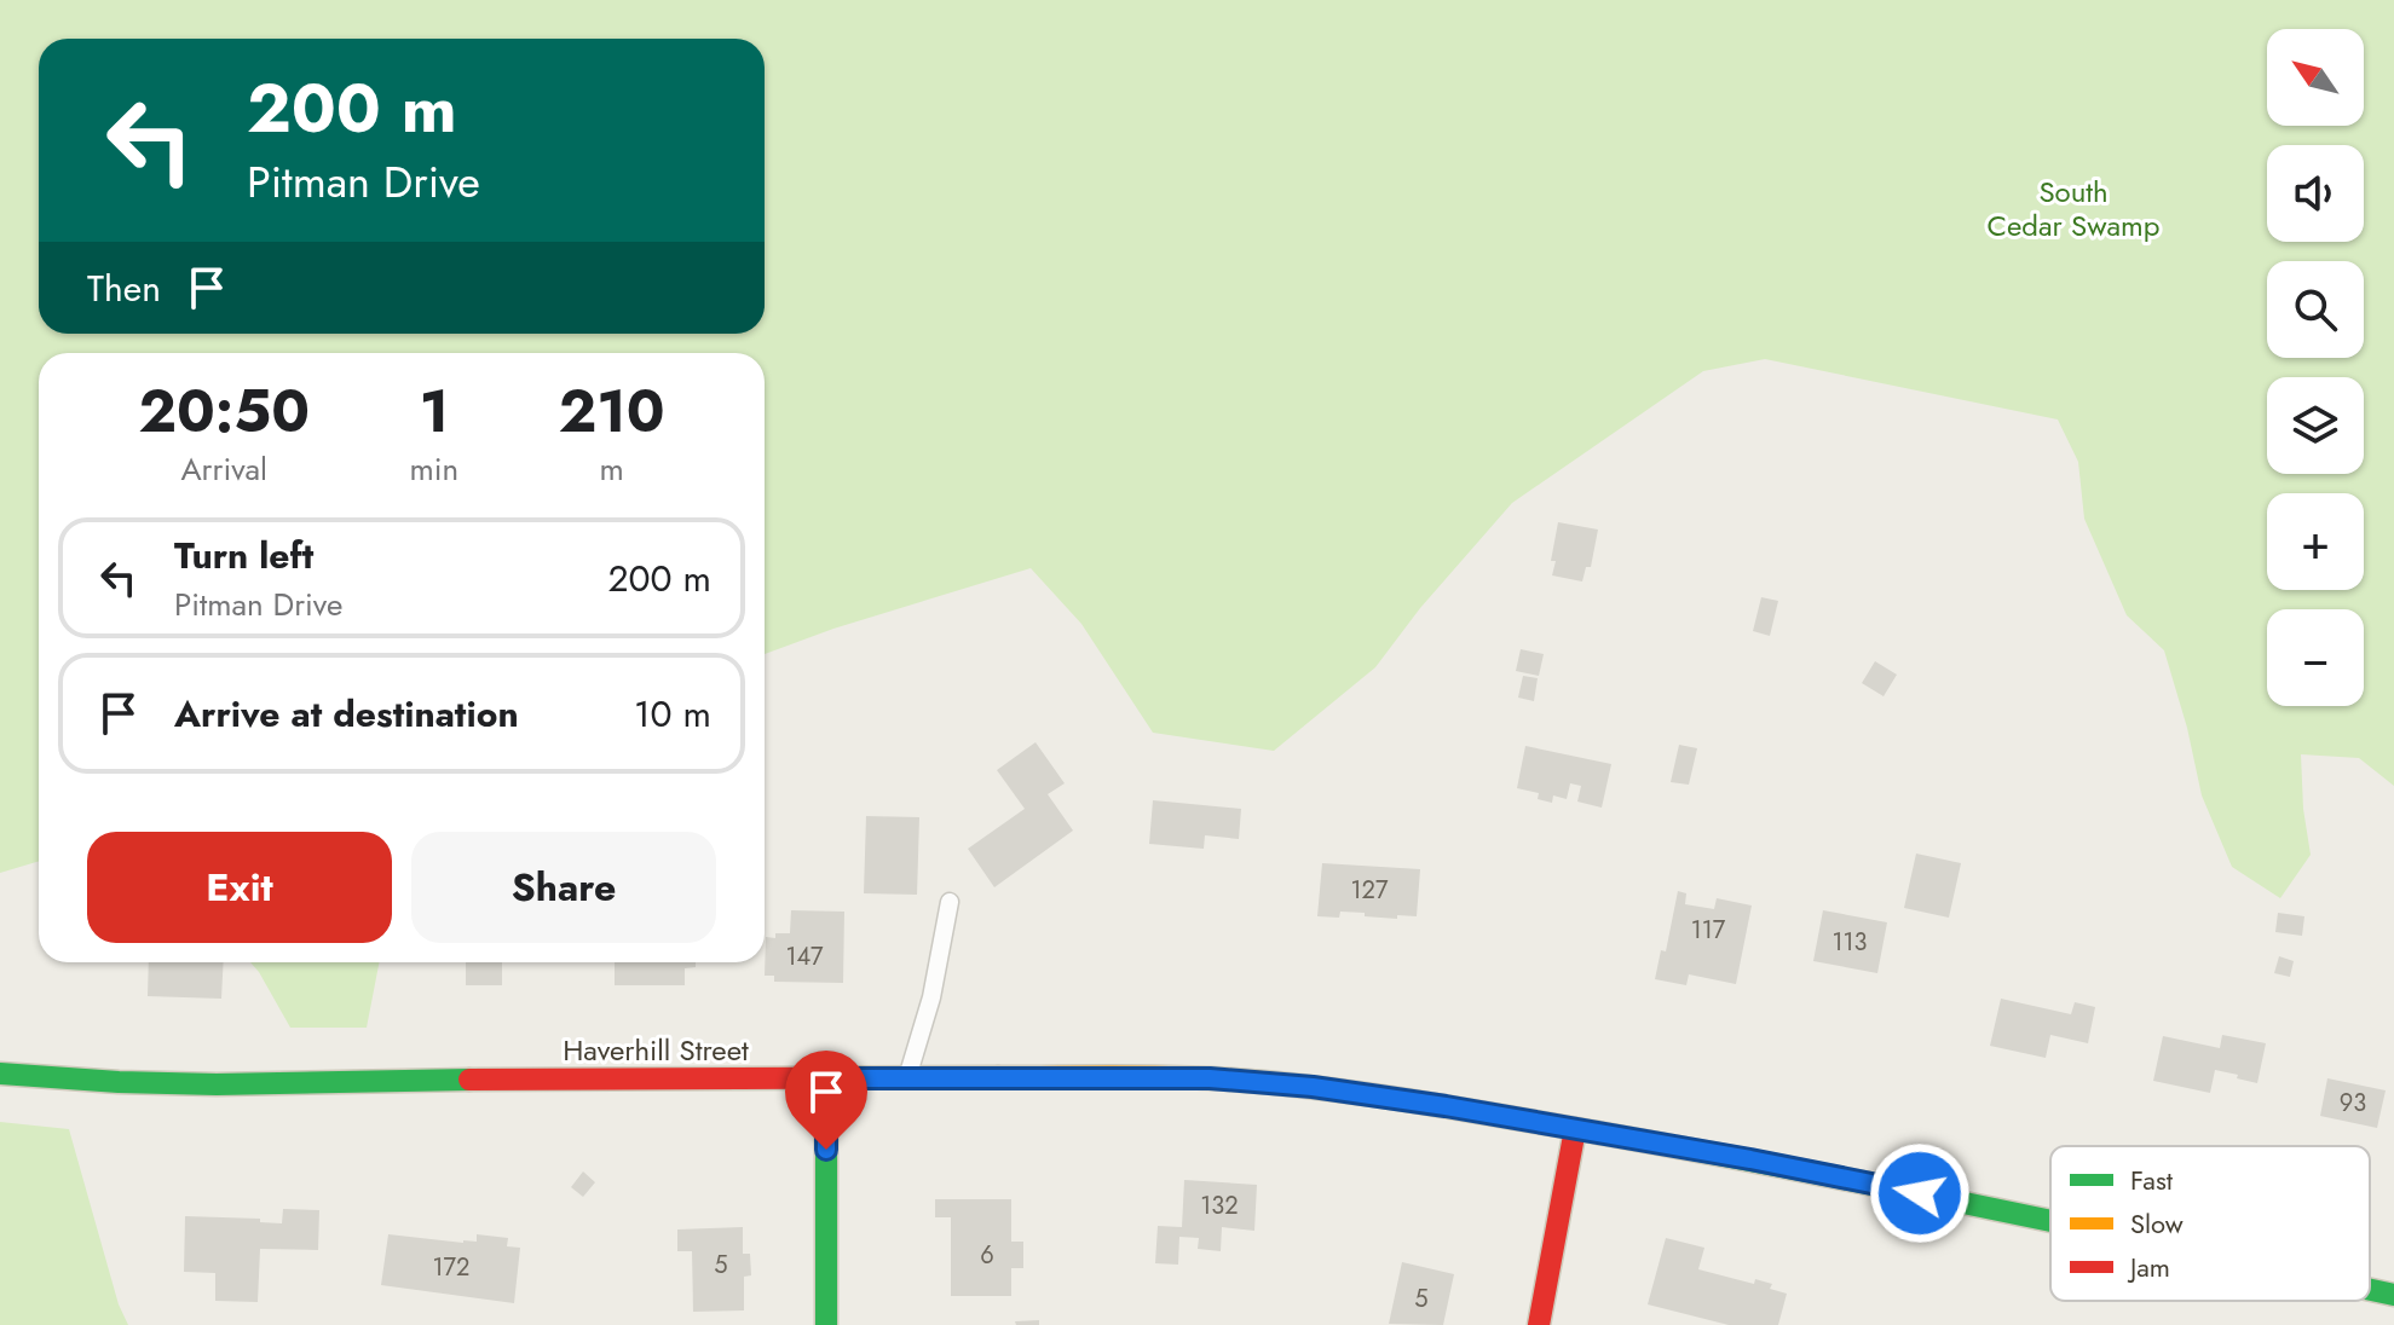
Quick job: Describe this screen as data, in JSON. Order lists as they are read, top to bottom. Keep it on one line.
{"streets":{"street":["Haverhill Street"]},"parks":["South Cedar Swamp"],"house_numbers":["127","117","113","147","93","132","6","5","172","5"],"legend":["Fast","Slow","Jam"],"north":"top left","page":{"map_buttons":["+","−"],"turn":["200 m","Pitman Drive"],"then":"Then","eta":["20:50","Arrival","1","min","210","m"],"list":[{"name":"Turn left","note":"Pitman Drive","value":"200 m"},{"name":"Arrive at destination","value":"10 m"}],"buttons":["Exit","Share"]}}
